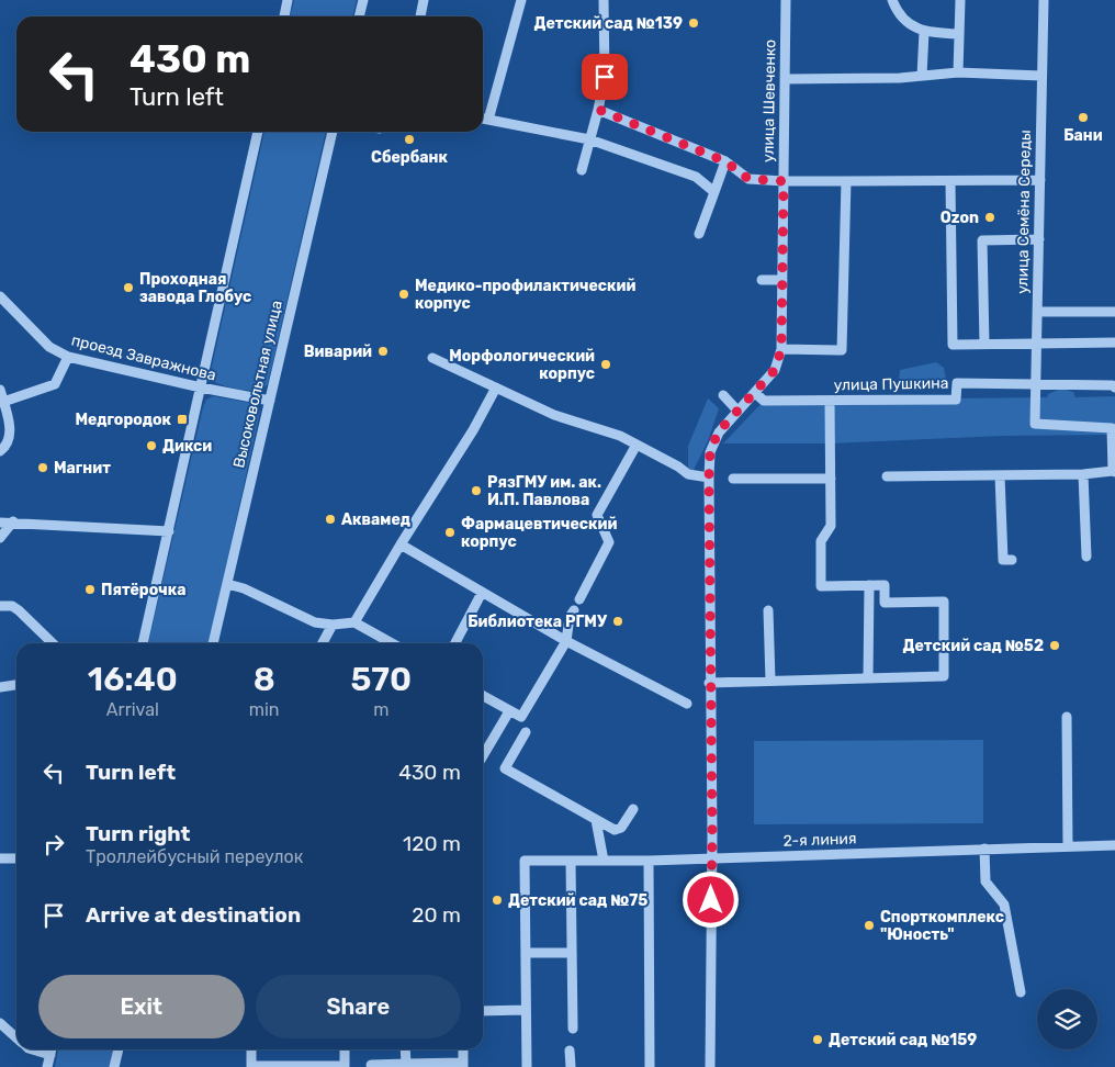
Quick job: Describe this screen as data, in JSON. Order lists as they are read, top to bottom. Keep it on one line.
{"streets":{"street":["улица Шевченко","улица Семёна Середы","проезд Завражнова","Высоковольтная улица","улица Пушкина","2-я линия"]},"crossings":[["улица Шевченко","улица Пушкина"],["улица Шевченко","2-я линия"],["улица Семёна Середы","улица Пушкина"],["проезд Завражнова","Высоковольтная улица"]],"places":{"other":["Детский сад №139","Бани","Сбербанк","Ozon","Проходная завода Глобус","Медико-профилактический корпус","Виварий","Морфологический корпус","Дикси","Магнит","РязГМУ им. ак. И.П. Павлова","Аквамед","Фармацевтический корпус","Пятёрочка","Библиотека РГМУ","Детский сад №52","Детский сад №75","Спорткомплекс \"Юность\"","Детский сад №159"],"transit":["Медгородок"]},"page":{"turn":["430 m","Turn left"],"eta":["16:40","Arrival","8","min","570","m"],"list":[{"name":"Turn left","value":"430 m"},{"name":"Turn right","note":"Троллейбусный переулок","value":"120 m"},{"name":"Arrive at destination","value":"20 m"}],"buttons":["Exit","Share"]}}
